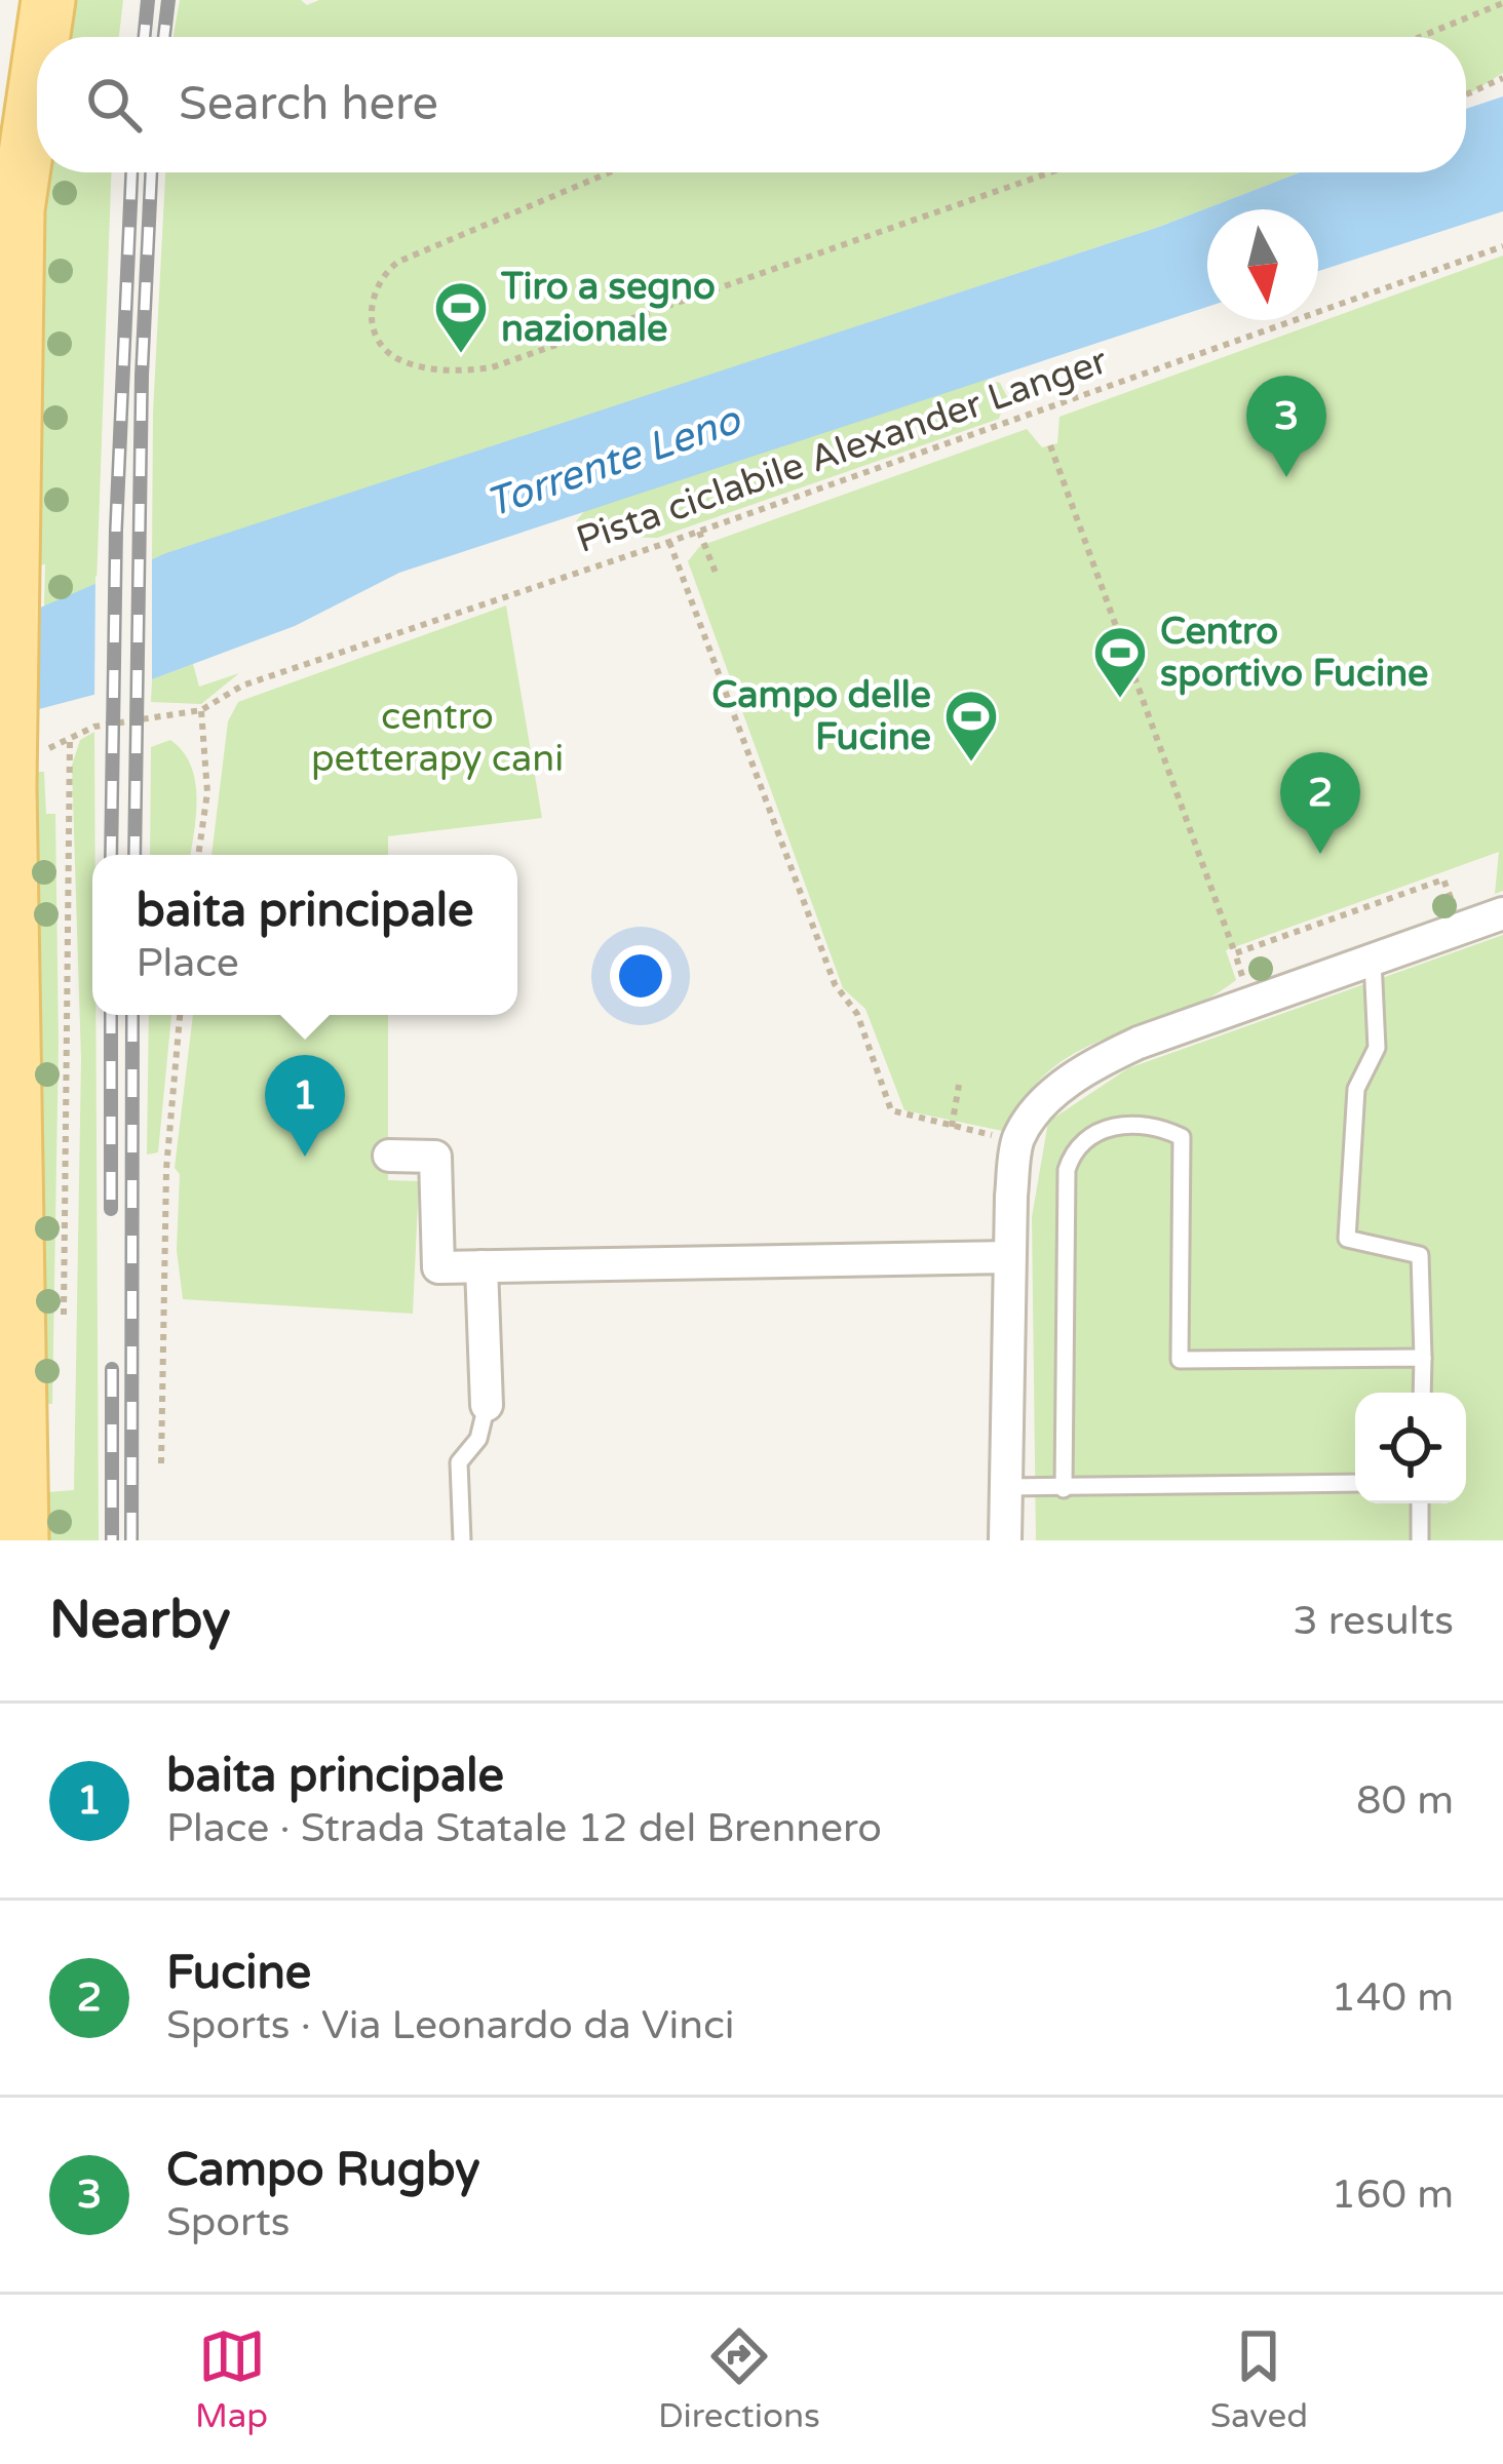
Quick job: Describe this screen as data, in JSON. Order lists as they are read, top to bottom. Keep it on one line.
{"streets":{"path":["Pista ciclabile Alexander Langer"]},"water":["Torrente Leno"],"parks":["centro petterapy cani"],"places":{"sports":["Tiro a segno nazionale","Centro sportivo Fucine","Campo delle Fucine"]},"north":"bottom","page":{"search":"Search here","pins":["3","2","1"],"popup":["baita principale","Place"],"heading":["Nearby","3 results"],"list":[{"mark":"1","name":"baita principale","note":"Place · Strada Statale 12 del Brennero","value":"80 m"},{"mark":"2","name":"Fucine","note":"Sports · Via Leonardo da Vinci","value":"140 m"},{"mark":"3","name":"Campo Rugby","note":"Sports","value":"160 m"}],"nav":["Map","Directions","Saved"]}}
